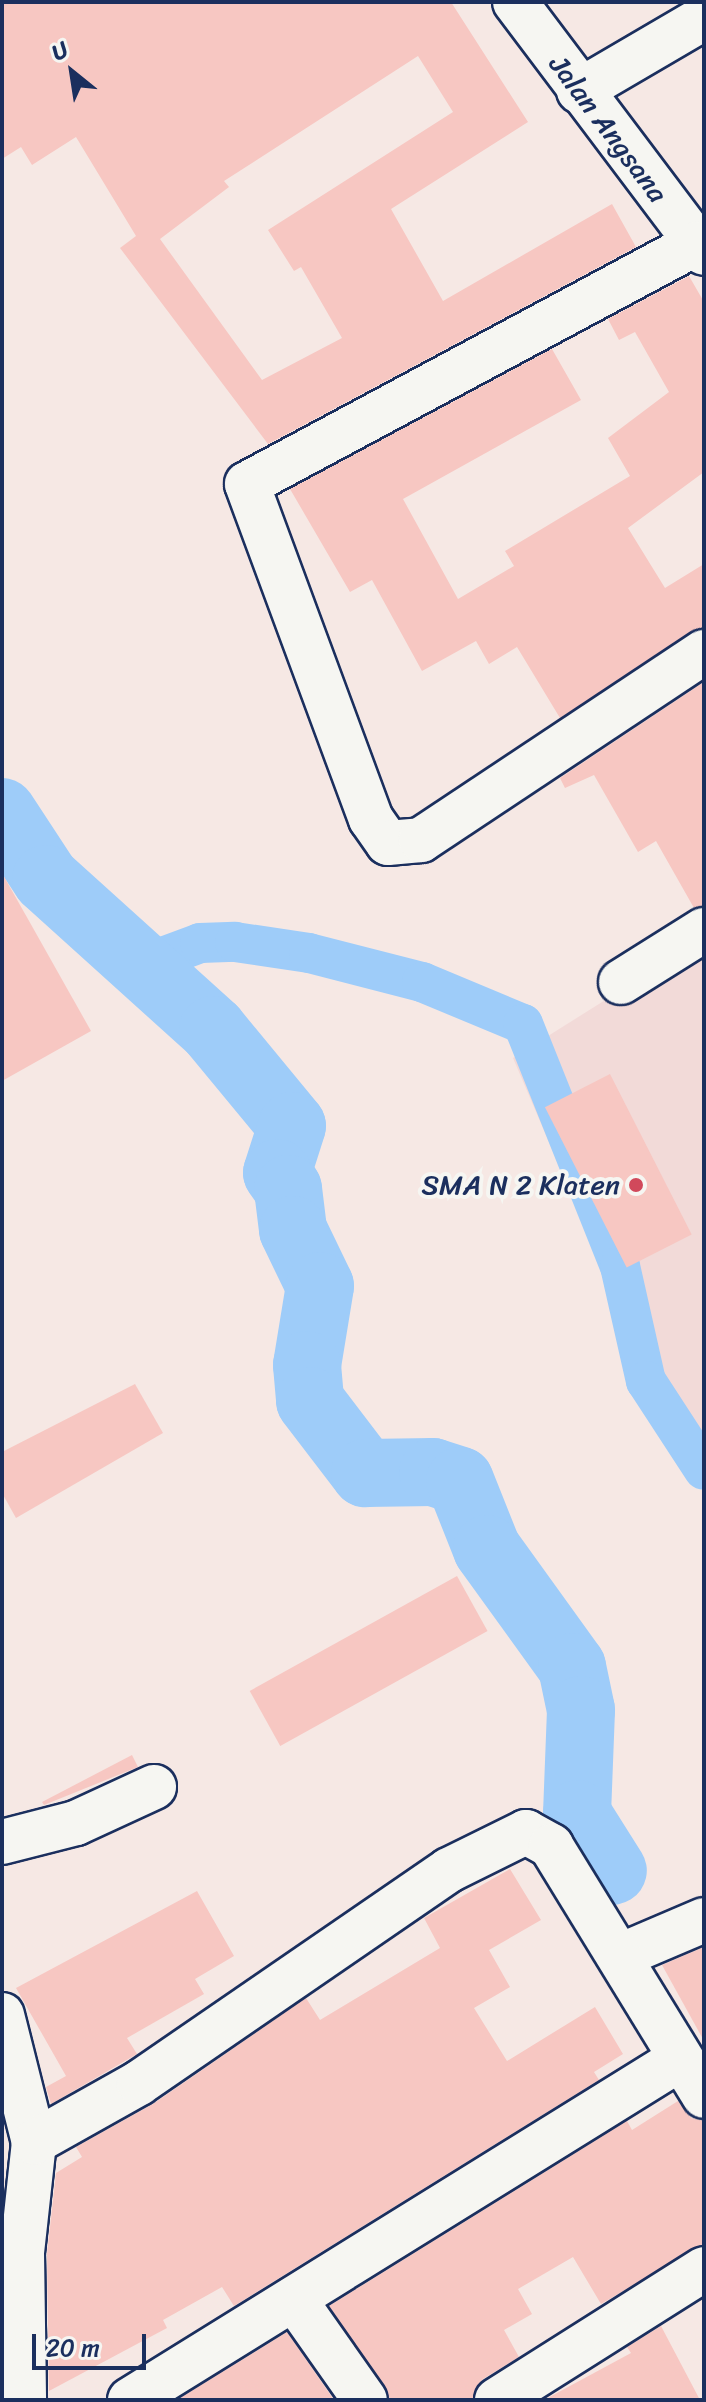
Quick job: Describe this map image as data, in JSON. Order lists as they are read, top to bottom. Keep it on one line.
{"streets":{"street":["Jalan Angsana"]},"places":["SMA N 2 Klaten"],"scale_bar":"20 m","north":"top left"}
